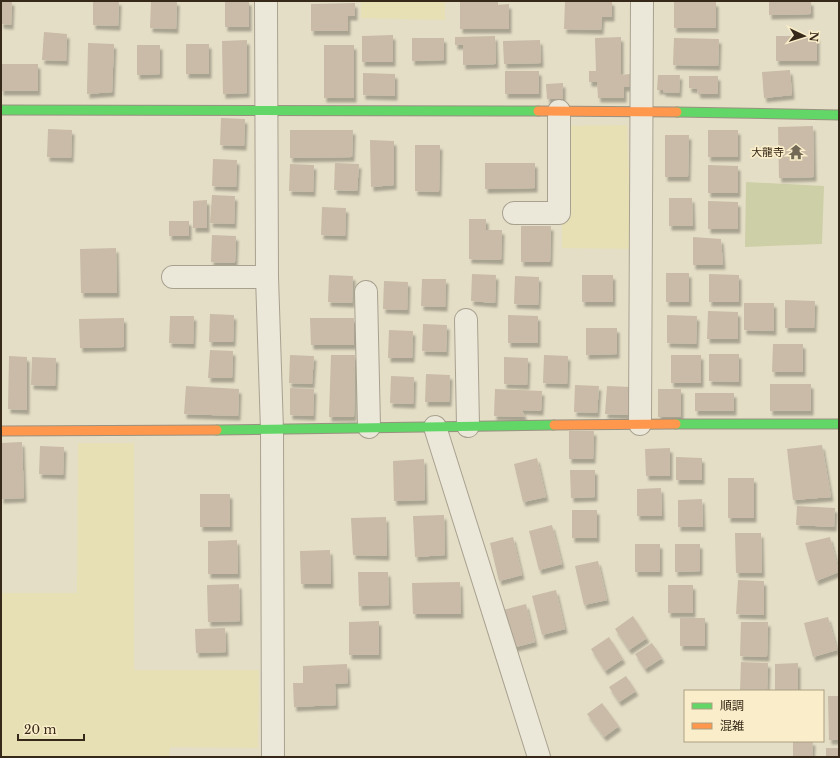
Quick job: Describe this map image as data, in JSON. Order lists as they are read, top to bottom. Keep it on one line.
{"places":{"temple":["大龍寺"]},"legend":["順調","混雑"],"scale_bar":"20 m","north":"right"}
